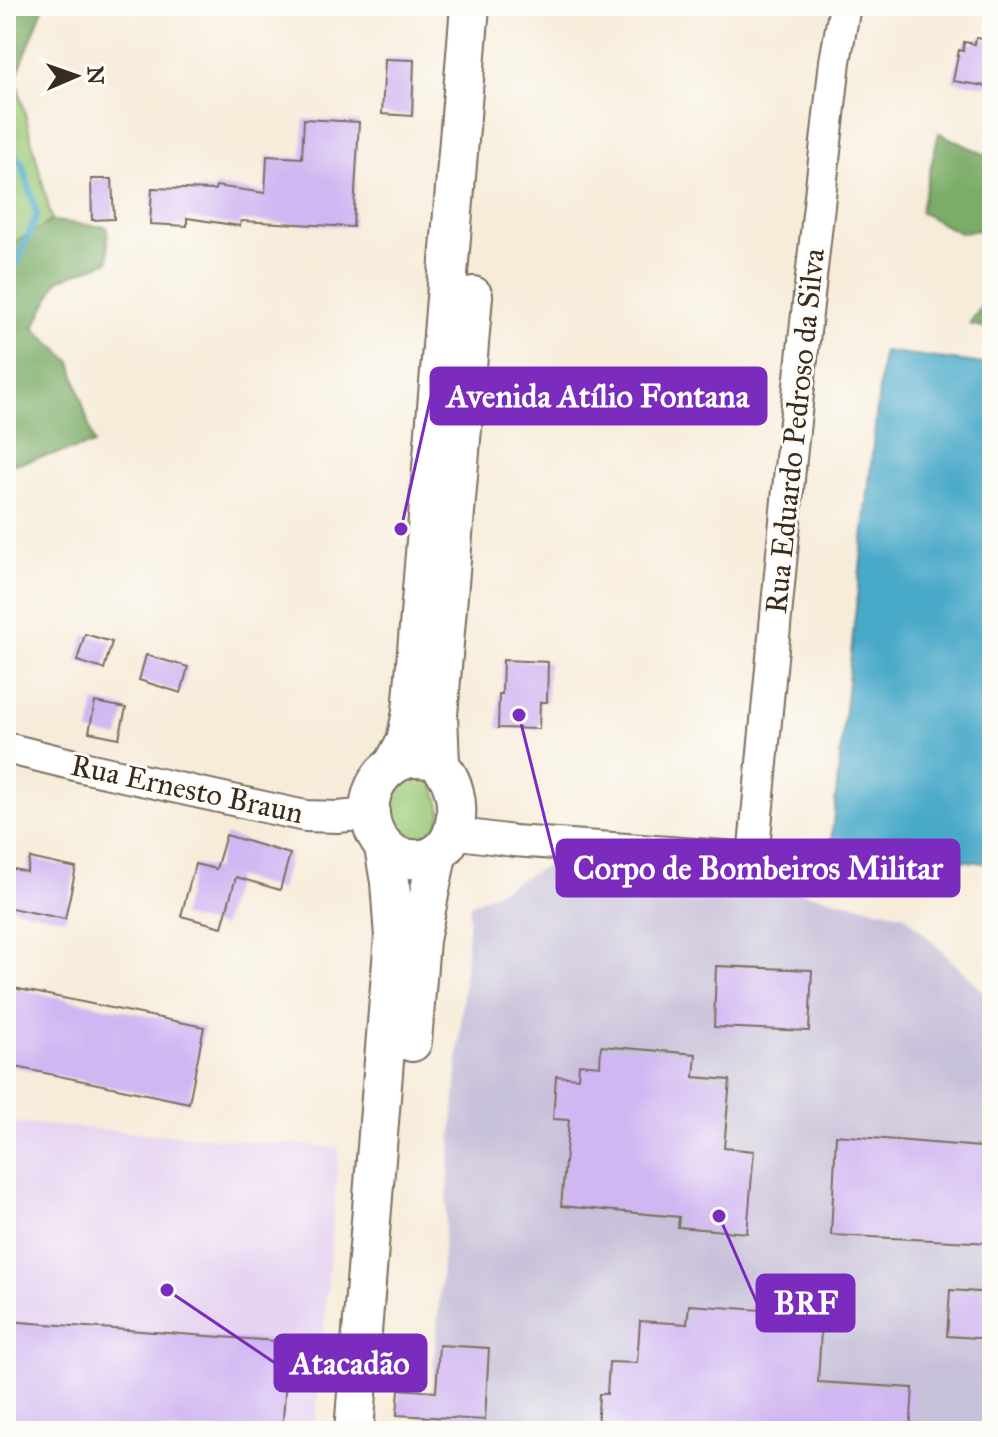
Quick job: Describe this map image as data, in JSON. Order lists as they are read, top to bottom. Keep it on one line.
{"streets":{"street":["Rua Eduardo Pedroso da Silva","Rua Ernesto Braun"]},"crossings":[["Rua Eduardo Pedroso da Silva","Rua Ernesto Braun"]],"places":["Avenida Atílio Fontana","Corpo de Bombeiros Militar","BRF","Atacadão"],"north":"right"}
